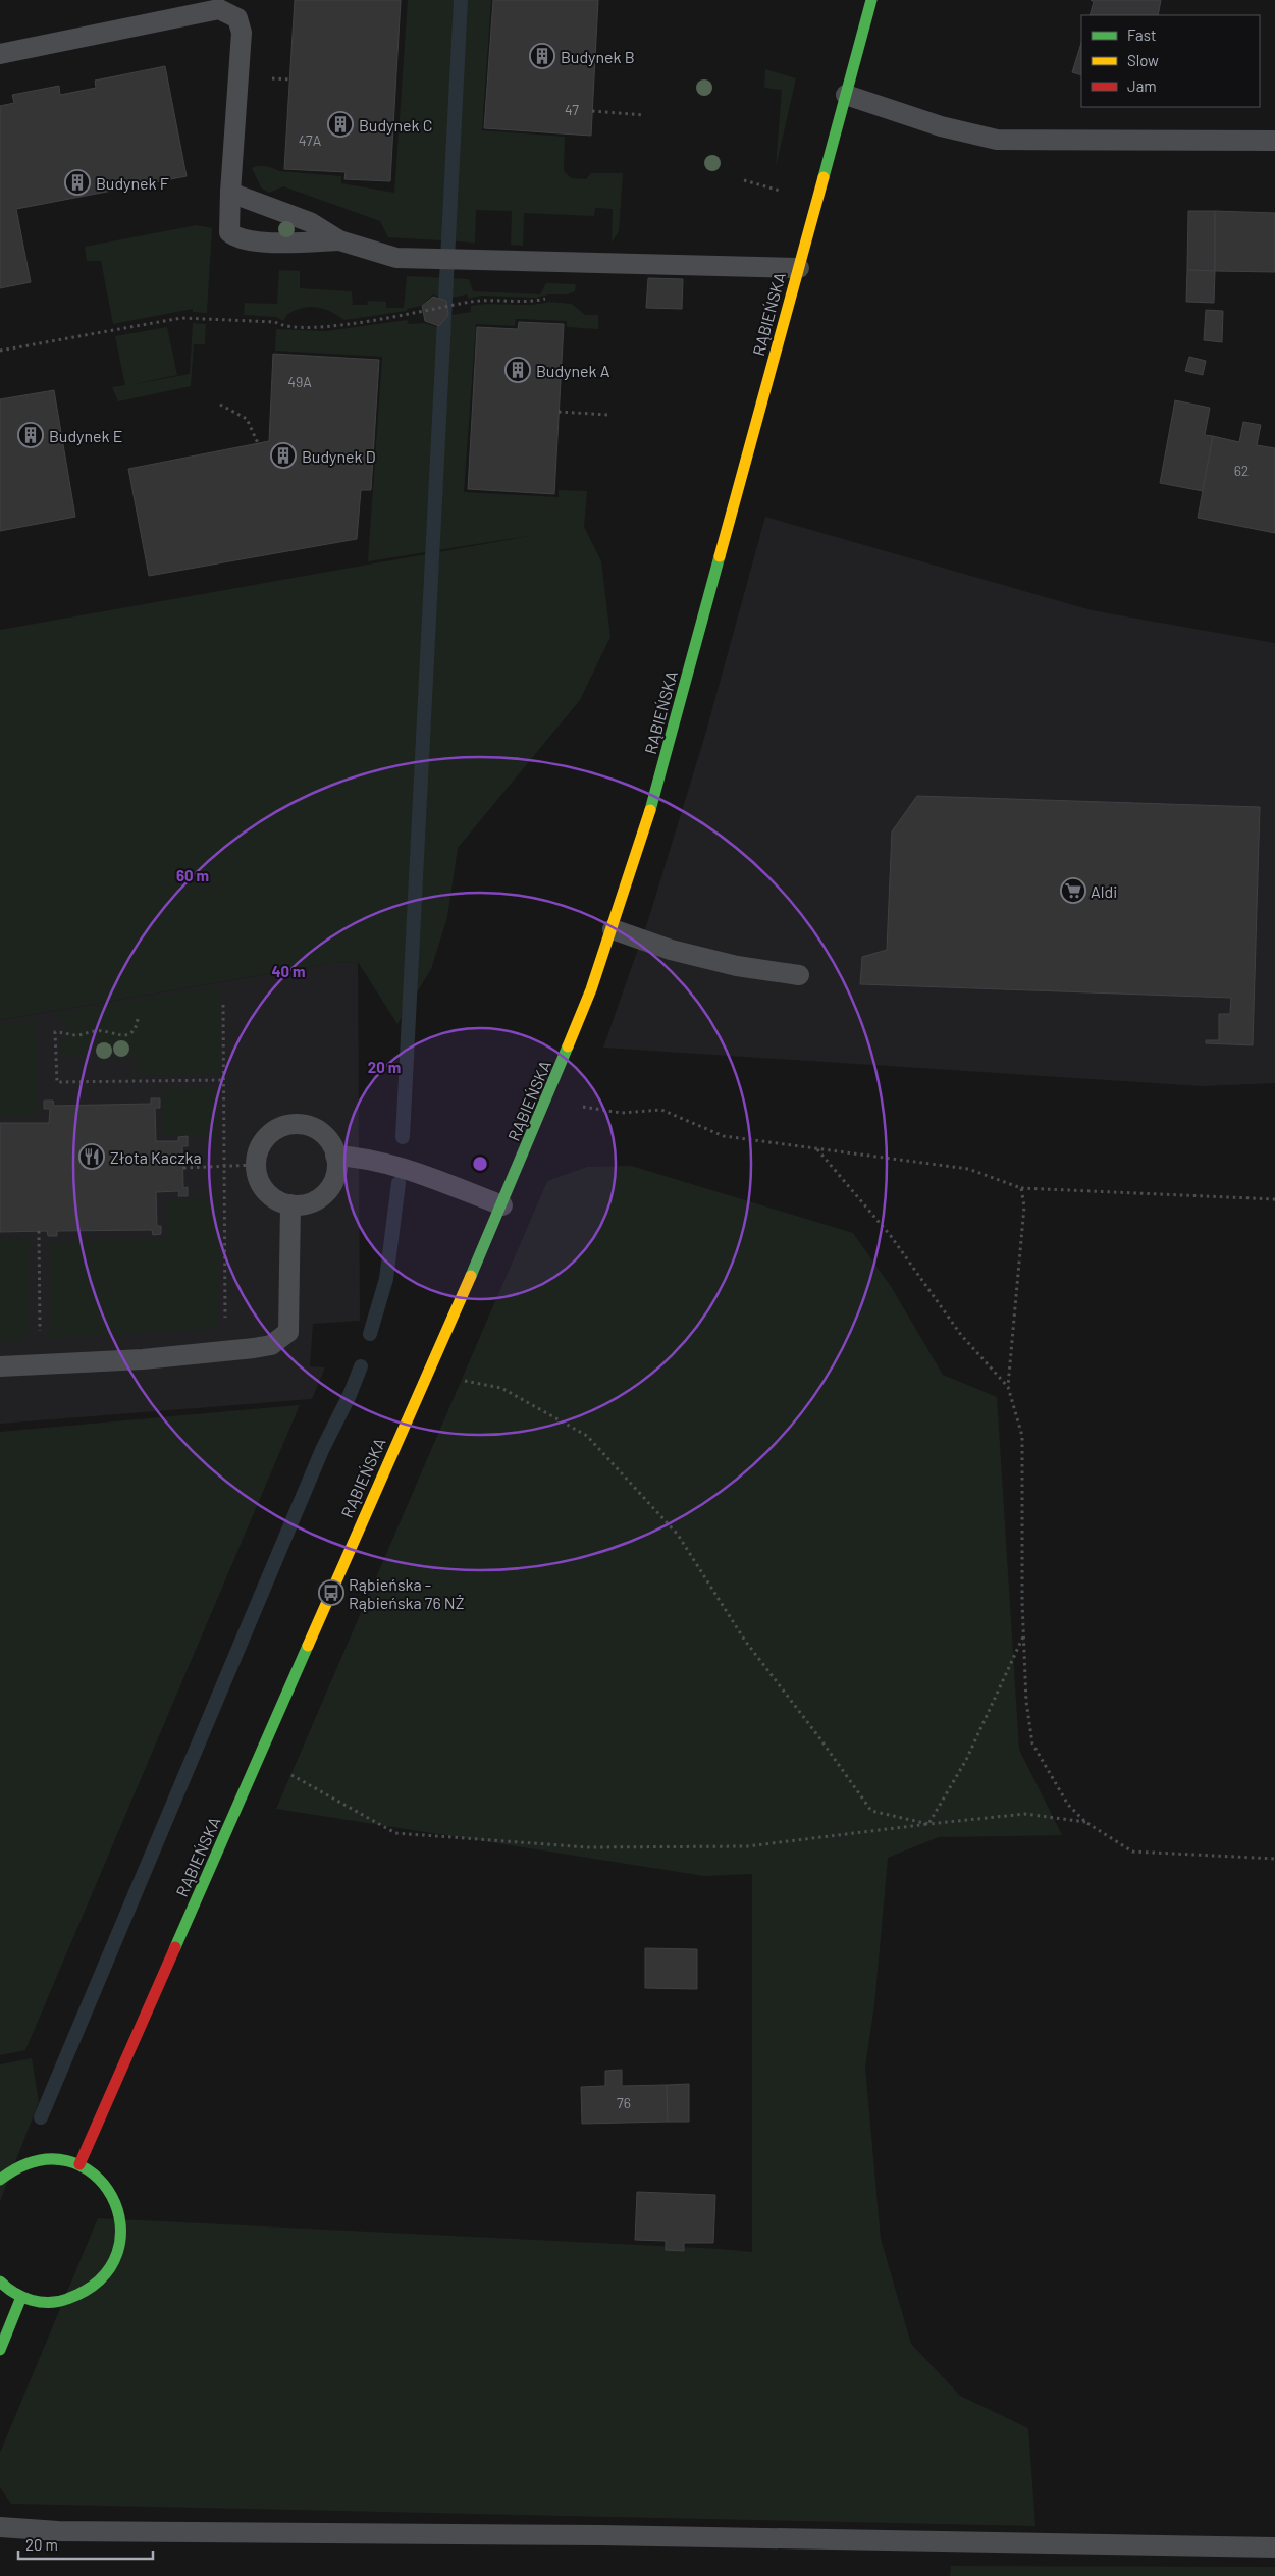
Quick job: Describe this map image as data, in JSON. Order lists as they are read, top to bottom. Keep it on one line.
{"streets":{"street":["RĄBIEŃSKA"]},"places":{"building":["Budynek B","Budynek C","Budynek F","Budynek A","Budynek E","Budynek D"],"supermarket":["Aldi"],"restaurant":["Złota Kaczka"],"bus stop":["Rąbieńska - Rąbieńska 76 NŻ"]},"house_numbers":["47","47A","49A","62","76"],"legend":["Fast","Slow","Jam"],"scale_bar":"20 m","rings":["60 m","40 m","20 m"]}
